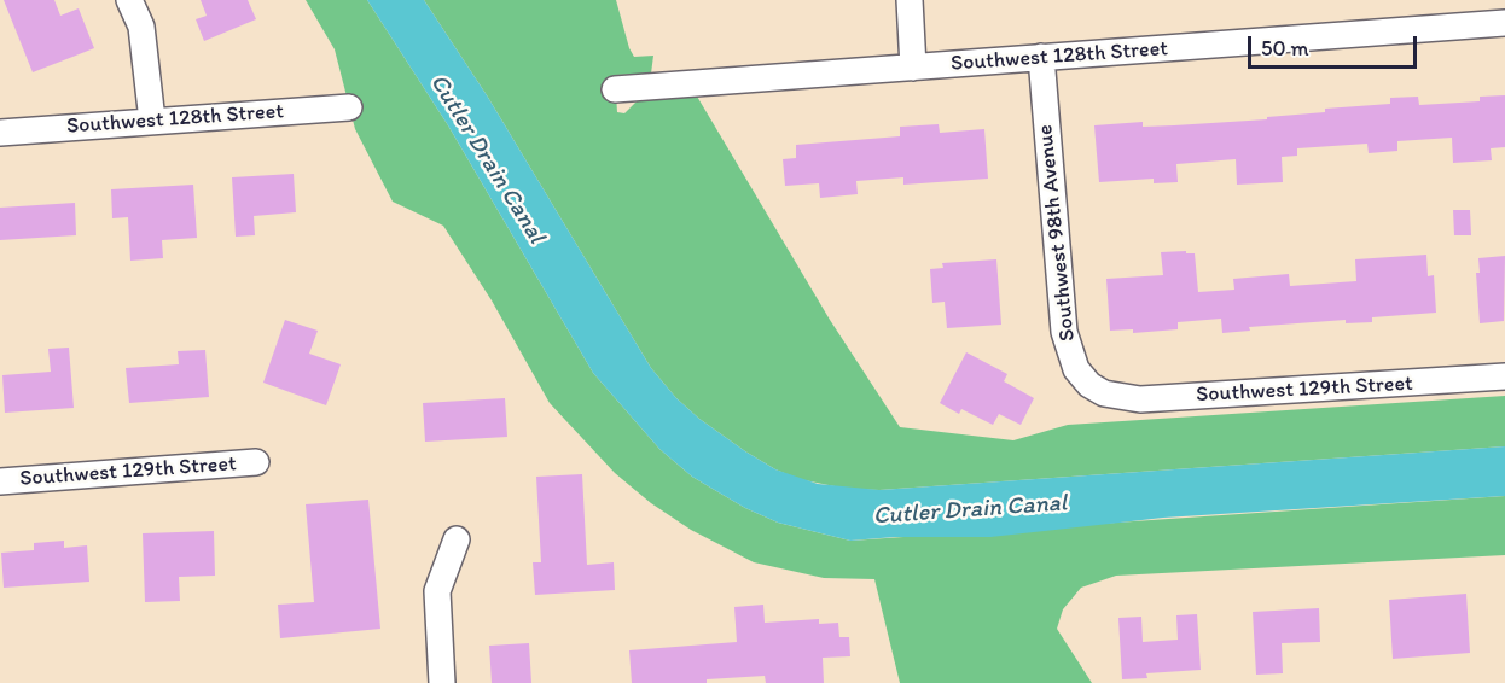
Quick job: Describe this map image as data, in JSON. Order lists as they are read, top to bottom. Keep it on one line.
{"streets":{"street":["Southwest 128th Street","Southwest 98th Avenue","Southwest 129th Street"]},"crossings":[["Southwest 128th Street","Southwest 98th Avenue"],["Southwest 98th Avenue","Southwest 129th Street"]],"water":["Cutler Drain Canal"],"scale_bar":"50 m"}
